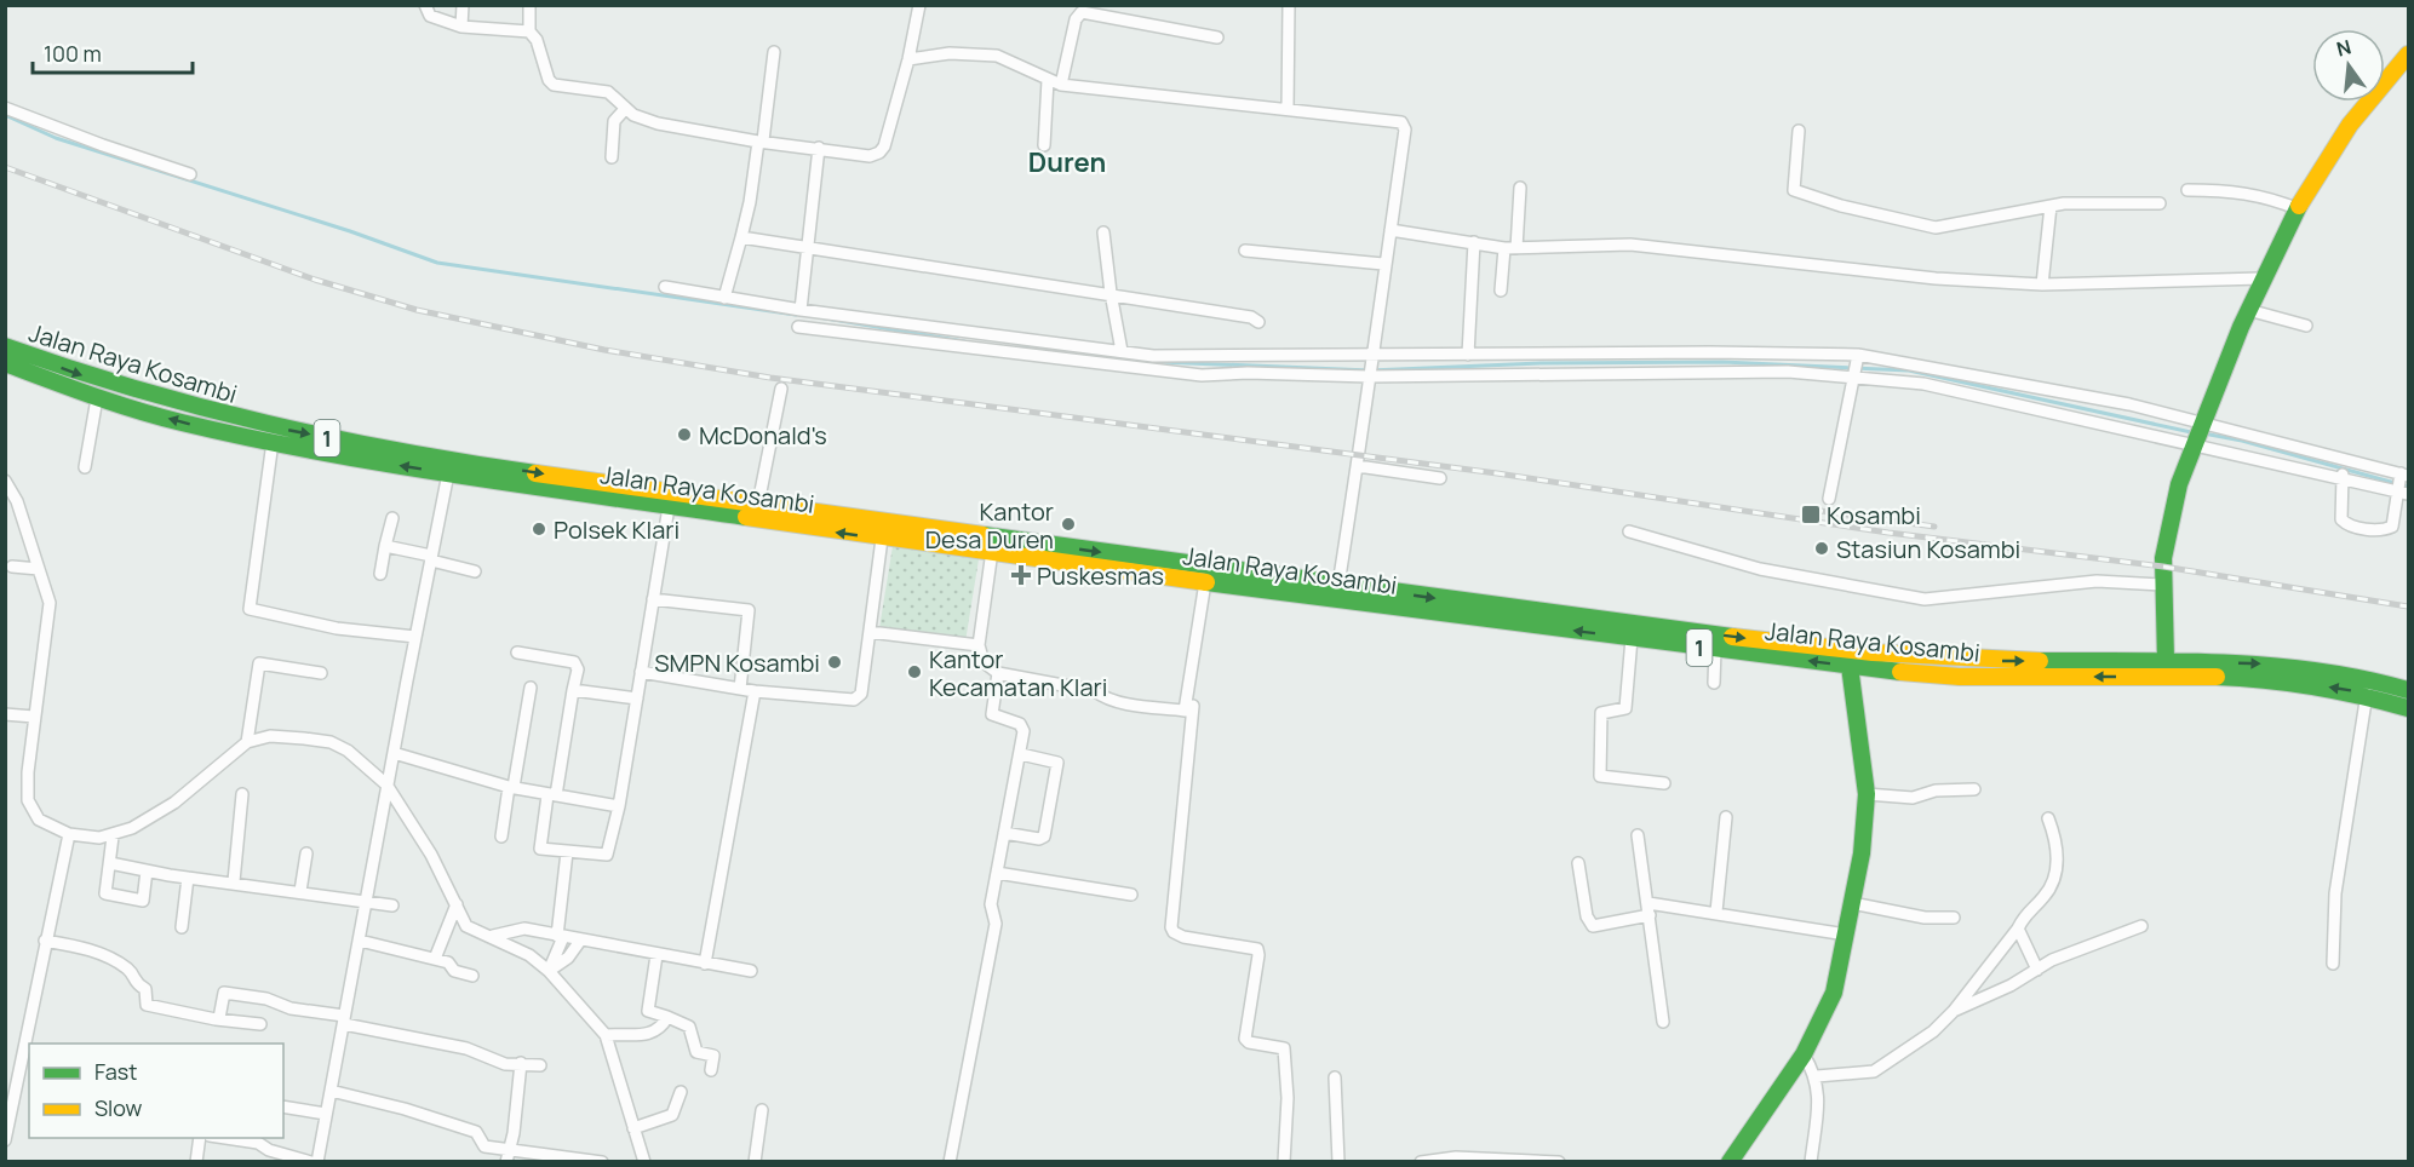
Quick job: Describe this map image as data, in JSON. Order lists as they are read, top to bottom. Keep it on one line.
{"streets":{"main road":["Jalan Raya Kosambi","1"]},"districts":["Duren"],"places":{"other":["McDonald's","Kantor Desa Duren","Polsek Klari","Stasiun Kosambi","SMPN Kosambi","Kantor Kecamatan Klari"],"transit":["Kosambi"],"health":["Puskesmas"]},"legend":["Fast","Slow"],"scale_bar":"100 m","north":"top"}
